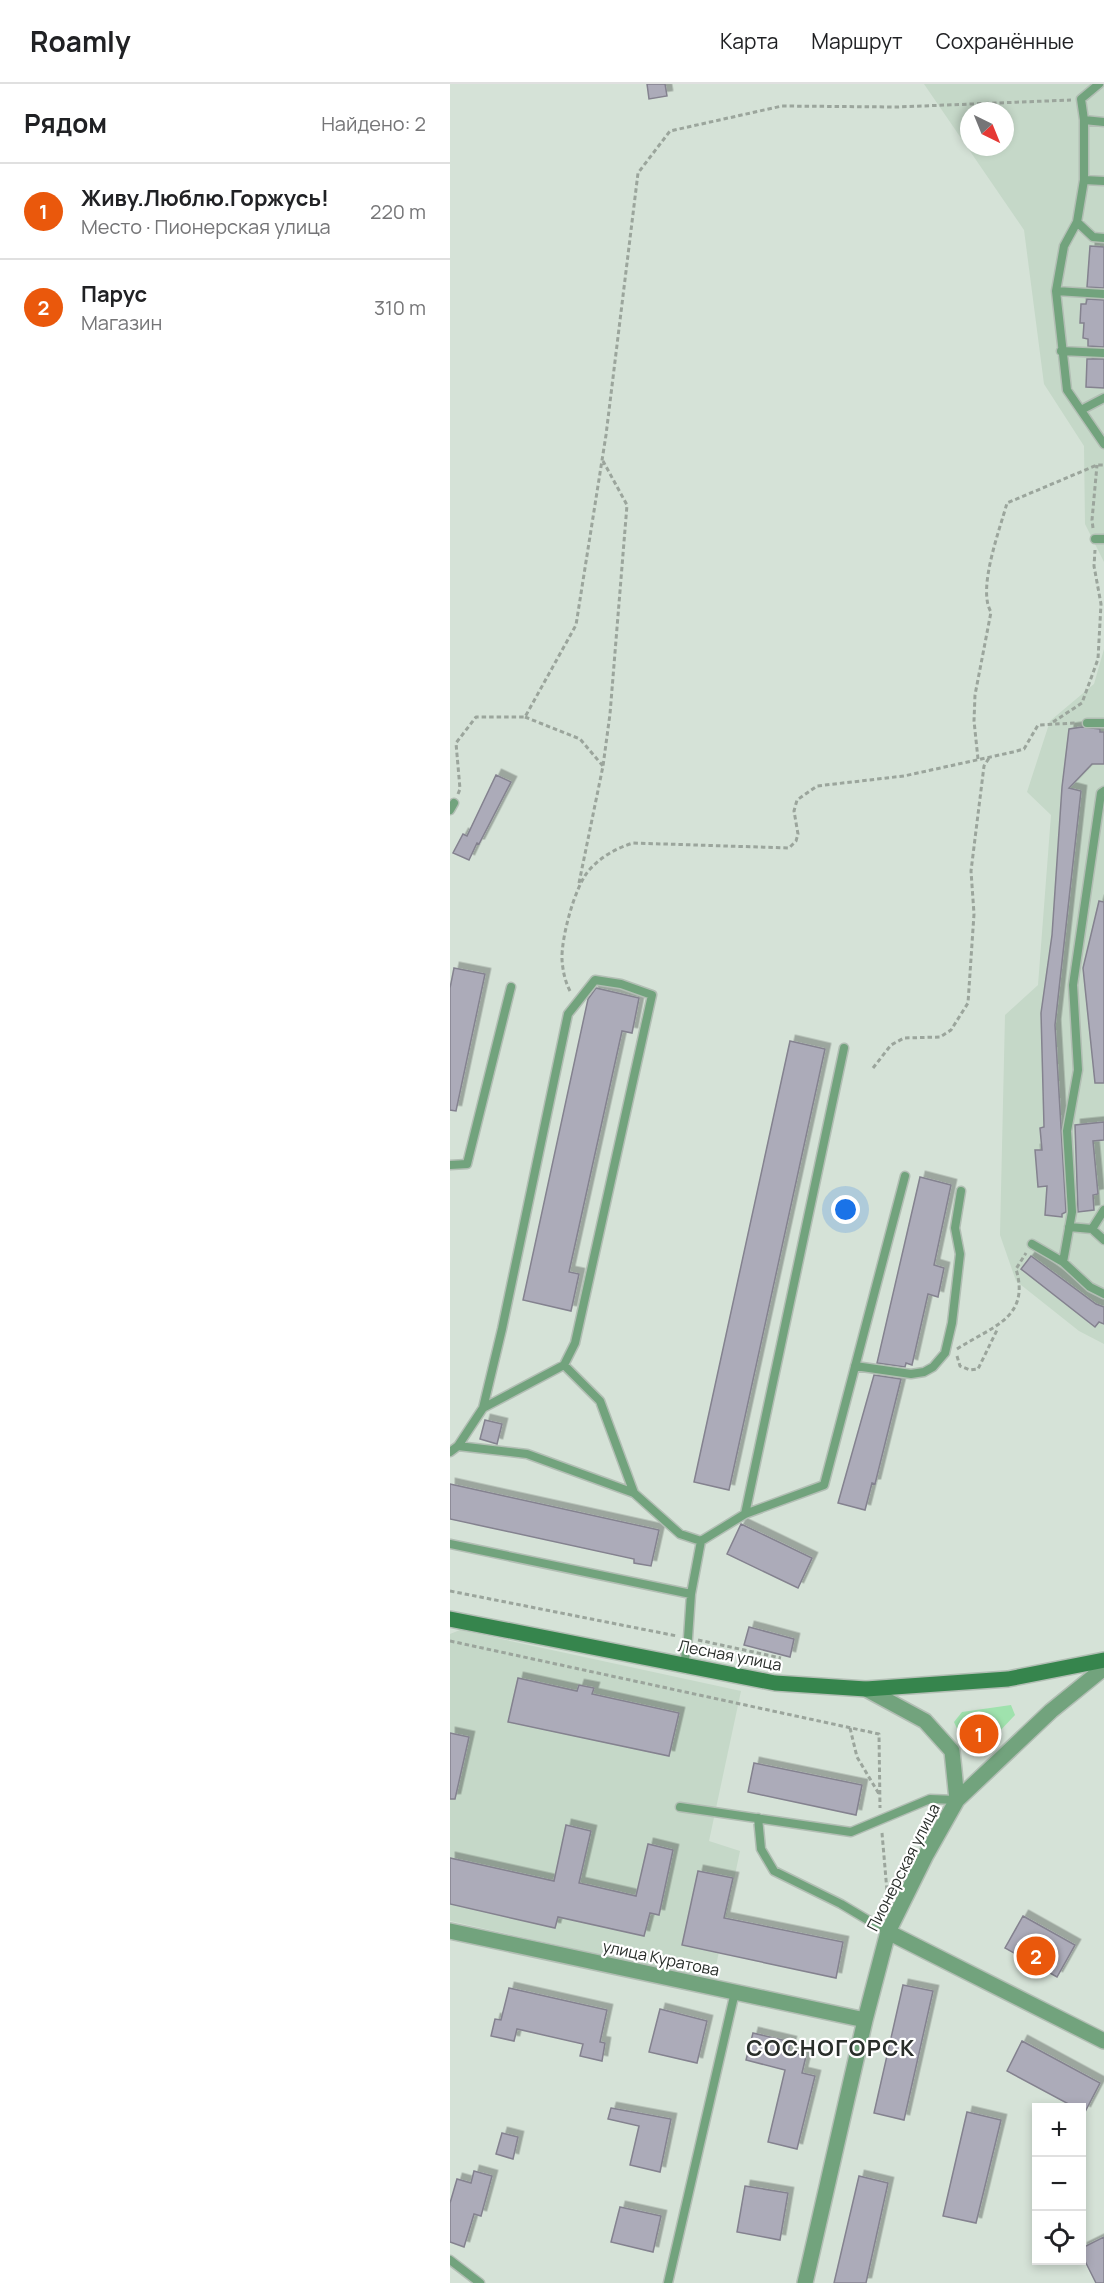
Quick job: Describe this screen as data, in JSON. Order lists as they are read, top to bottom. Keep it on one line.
{"streets":{"main road":["Лесная улица"],"street":["Пионерская улица","улица Куратова"]},"crossings":[["Пионерская улица","улица Куратова"]],"districts":["СОСНОГОРСК"],"north":"bottom right","page":{"header":"Roamly","nav":["Карта","Маршрут","Сохранённые"],"heading":["Рядом","Найдено: 2"],"list":[{"mark":"1","name":"Живу.Люблю.Горжусь!","note":"Место · Пионерская улица","value":"220 m"},{"mark":"2","name":"Парус","note":"Магазин","value":"310 m"}],"pins":["1","2"],"map_buttons":["+","−"]}}
